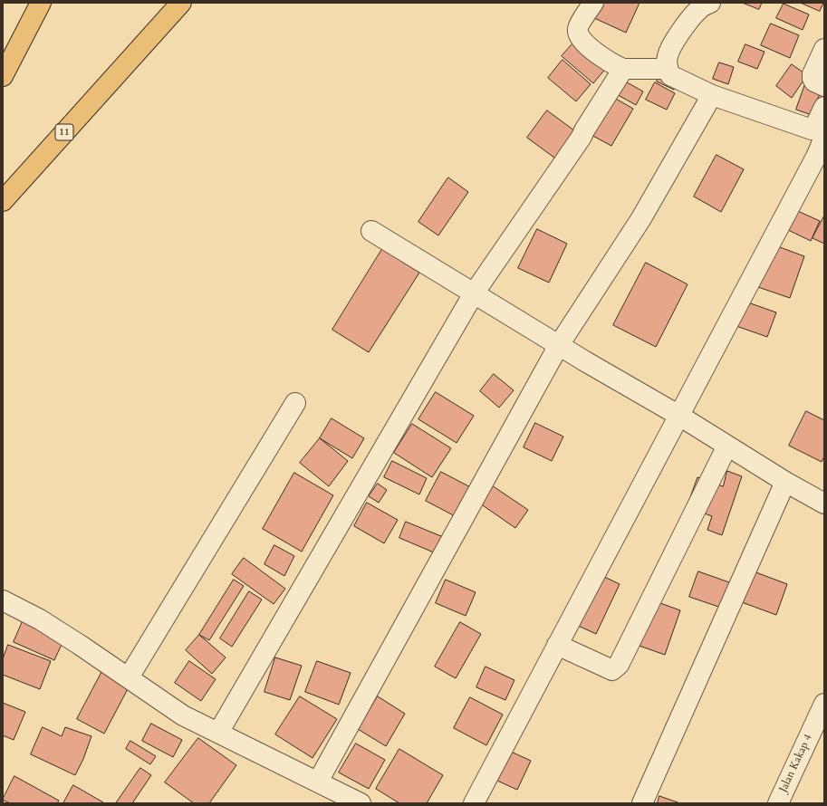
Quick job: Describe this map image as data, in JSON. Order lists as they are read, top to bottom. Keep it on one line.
{"streets":{"highway":["11"],"street":["Jalan Kakap 4"]}}
